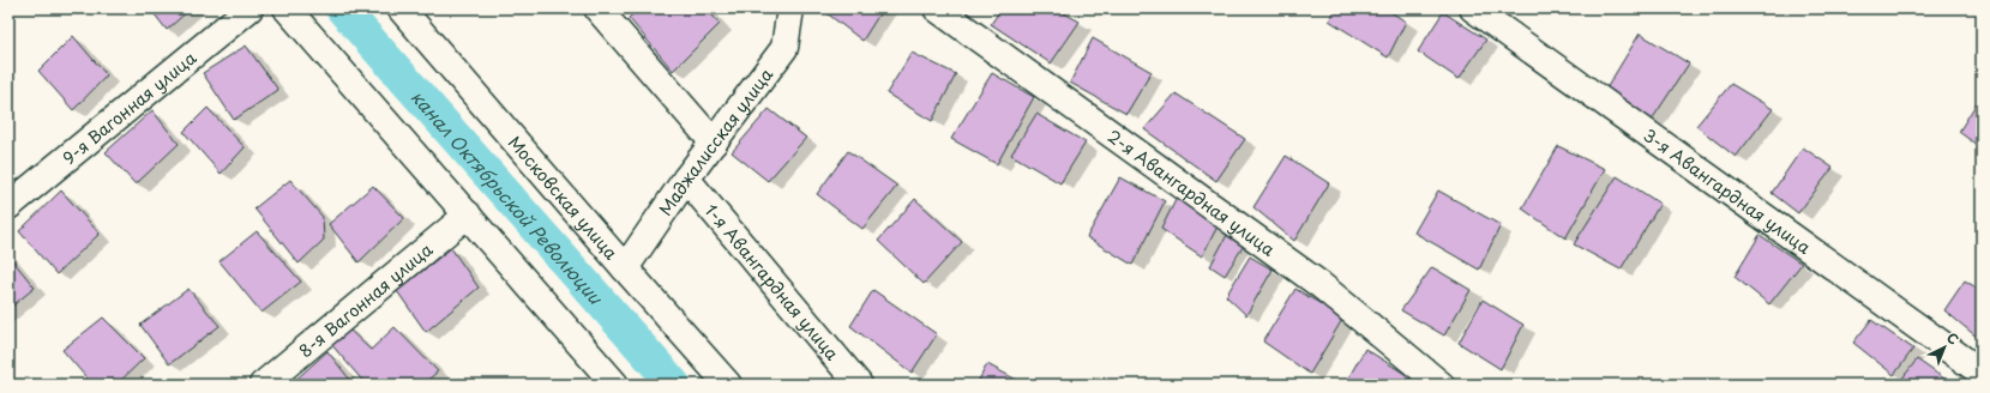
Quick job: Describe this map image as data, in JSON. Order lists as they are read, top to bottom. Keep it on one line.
{"streets":{"street":["9-я Вагонная улица","Маджалисская улица","2-я Авангардная улица","3-я Авангардная улица","Московская улица","1-я Авангардная улица","8-я Вагонная улица"]},"crossings":[["Маджалисская улица","Московская улица"],["Маджалисская улица","1-я Авангардная улица"]],"water":["канал Октябрьской Революции"],"north":"top right"}
